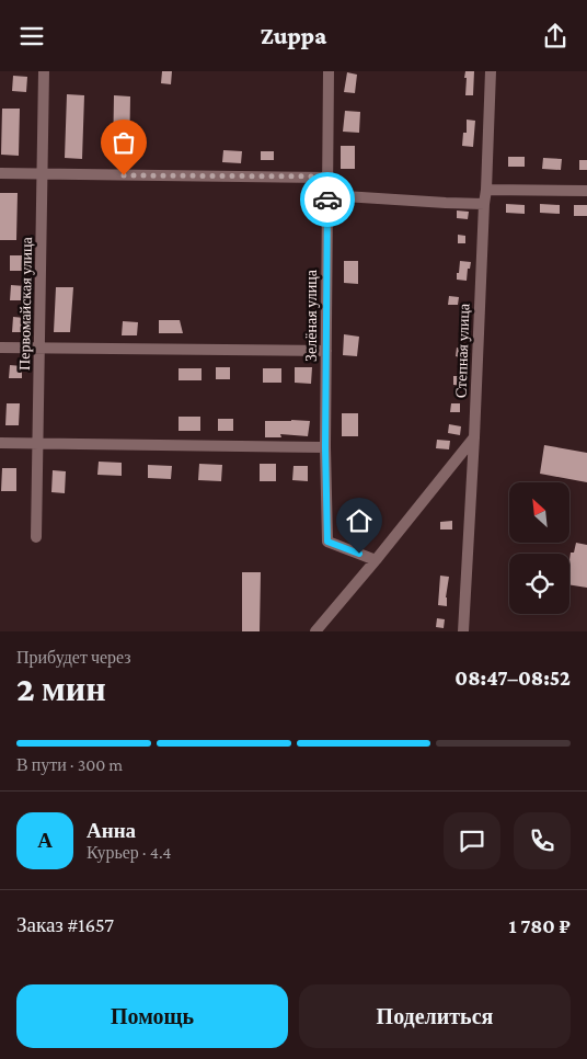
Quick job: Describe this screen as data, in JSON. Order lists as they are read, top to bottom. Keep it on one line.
{"streets":{"street":["Первомайская улица","Зелёная улица","Степная улица"]},"north":"top left","page":{"header":"Zuppa","heading":["2 мин","Прибудет через","08:47–08:52"],"panel":["Анна","Курьер · 4.4","Заказ #1657","1 780 ₽"],"bar":"В пути · 300 m","round":"А","buttons":["Помощь","Поделиться"]}}
